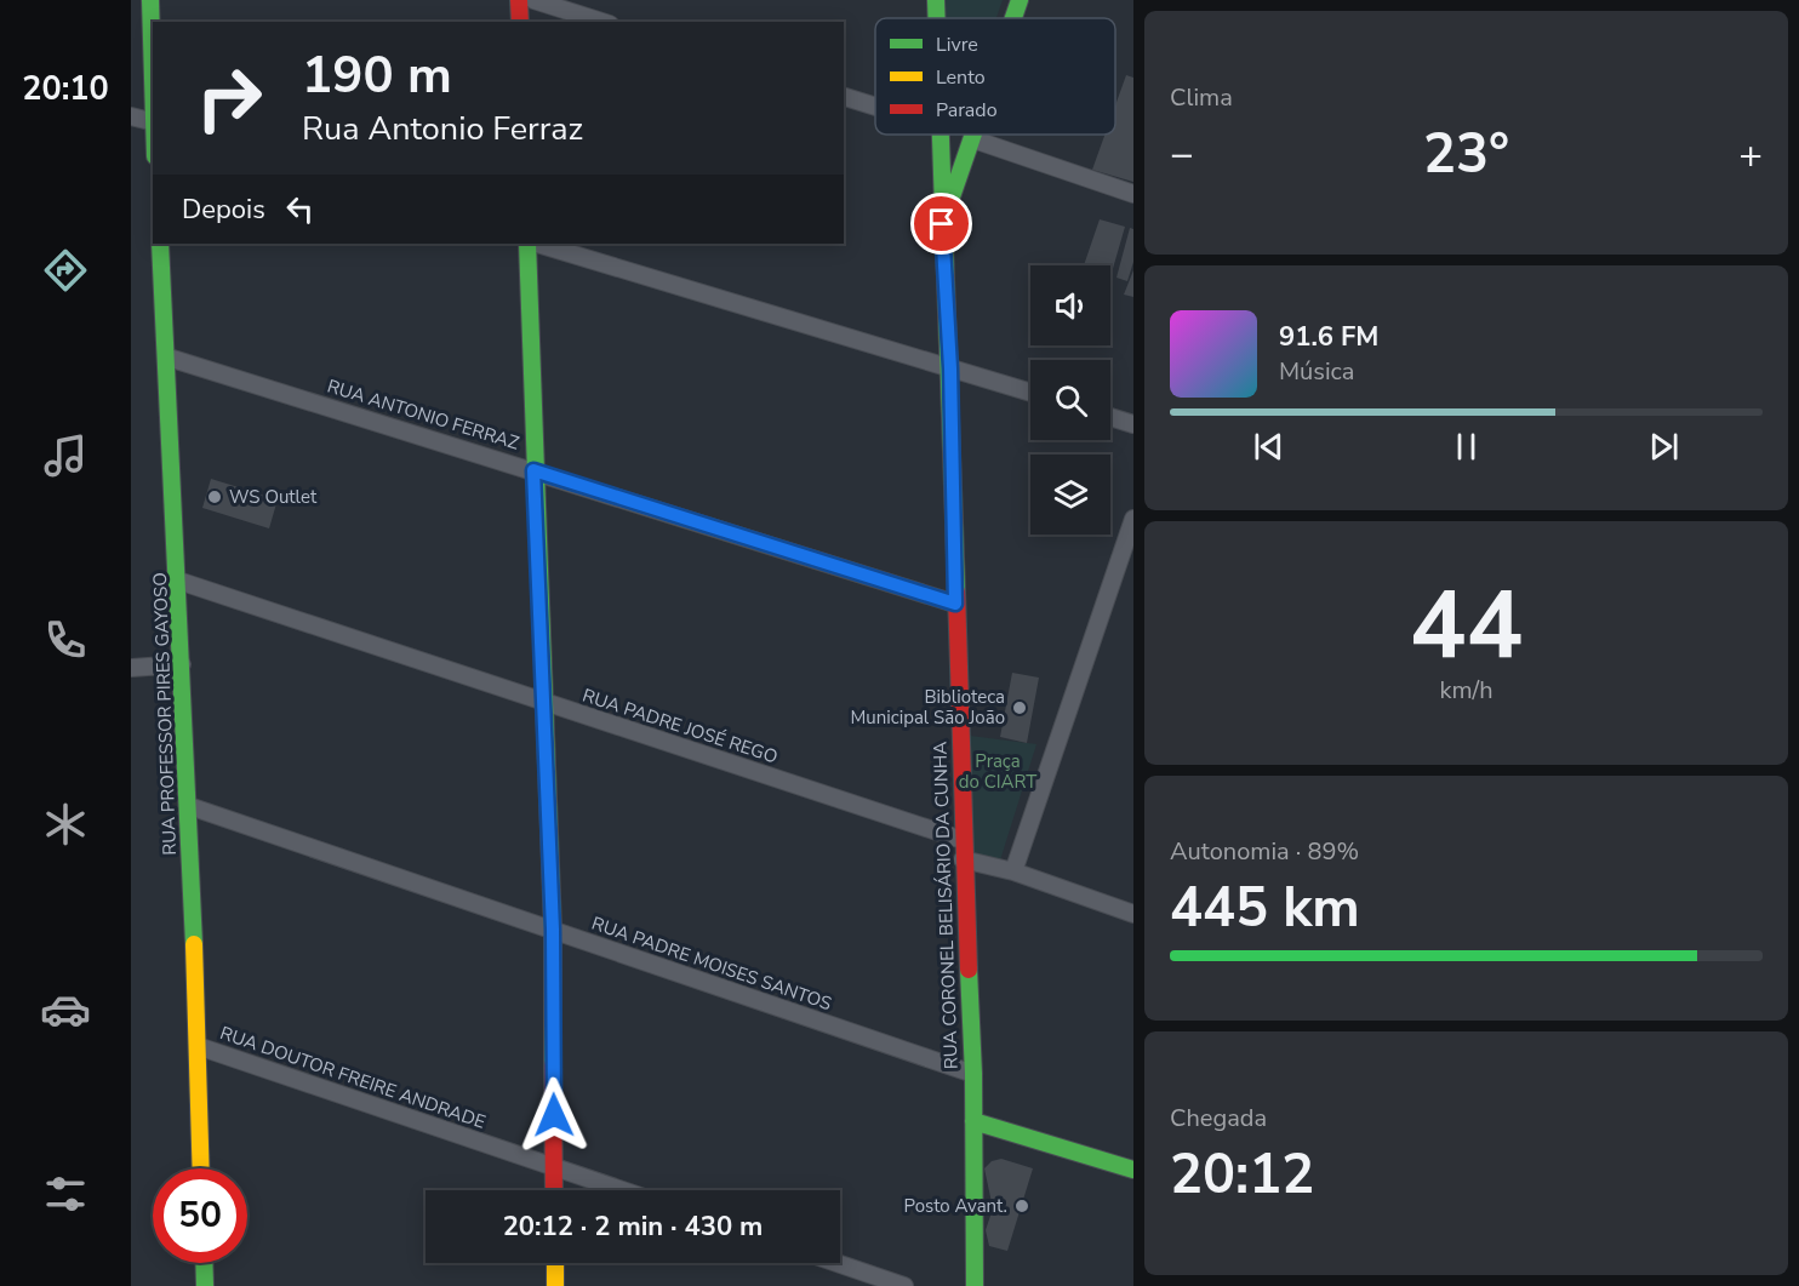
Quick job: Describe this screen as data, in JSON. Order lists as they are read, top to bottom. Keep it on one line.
{"streets":{"main road":["RUA PROFESSOR PIRES GAYOSO","RUA CORONEL BELISÁRIO DA CUNHA"],"street":["RUA ANTONIO FERRAZ","RUA PADRE JOSÉ REGO","RUA PADRE MOISES SANTOS","RUA DOUTOR FREIRE ANDRADE"]},"crossings":[["RUA ANTONIO FERRAZ","RUA PROFESSOR PIRES GAYOSO"],["RUA ANTONIO FERRAZ","RUA CORONEL BELISÁRIO DA CUNHA"],["RUA PROFESSOR PIRES GAYOSO","RUA PADRE JOSÉ REGO"],["RUA PROFESSOR PIRES GAYOSO","RUA PADRE MOISES SANTOS"],["RUA PROFESSOR PIRES GAYOSO","RUA DOUTOR FREIRE ANDRADE"],["RUA PADRE JOSÉ REGO","RUA CORONEL BELISÁRIO DA CUNHA"],["RUA CORONEL BELISÁRIO DA CUNHA","RUA PADRE MOISES SANTOS"]],"parks":["Praça do CIART"],"places":["WS Outlet","Biblioteca Municipal São João","Posto Avant."],"legend":["Livre","Lento","Parado"],"page":{"tabs":"20:10","tile":["Clima",["44","km/h"],["Autonomia · 89%","445 km"],["Chegada","20:12"]],"turn":["190 m","Rua Antonio Ferraz"],"heat":["−","23°","+"],"then":"Depois","song":["91.6 FM","Música"],"limit":"50","trip":"20:12 · 2 min · 430 m"}}
